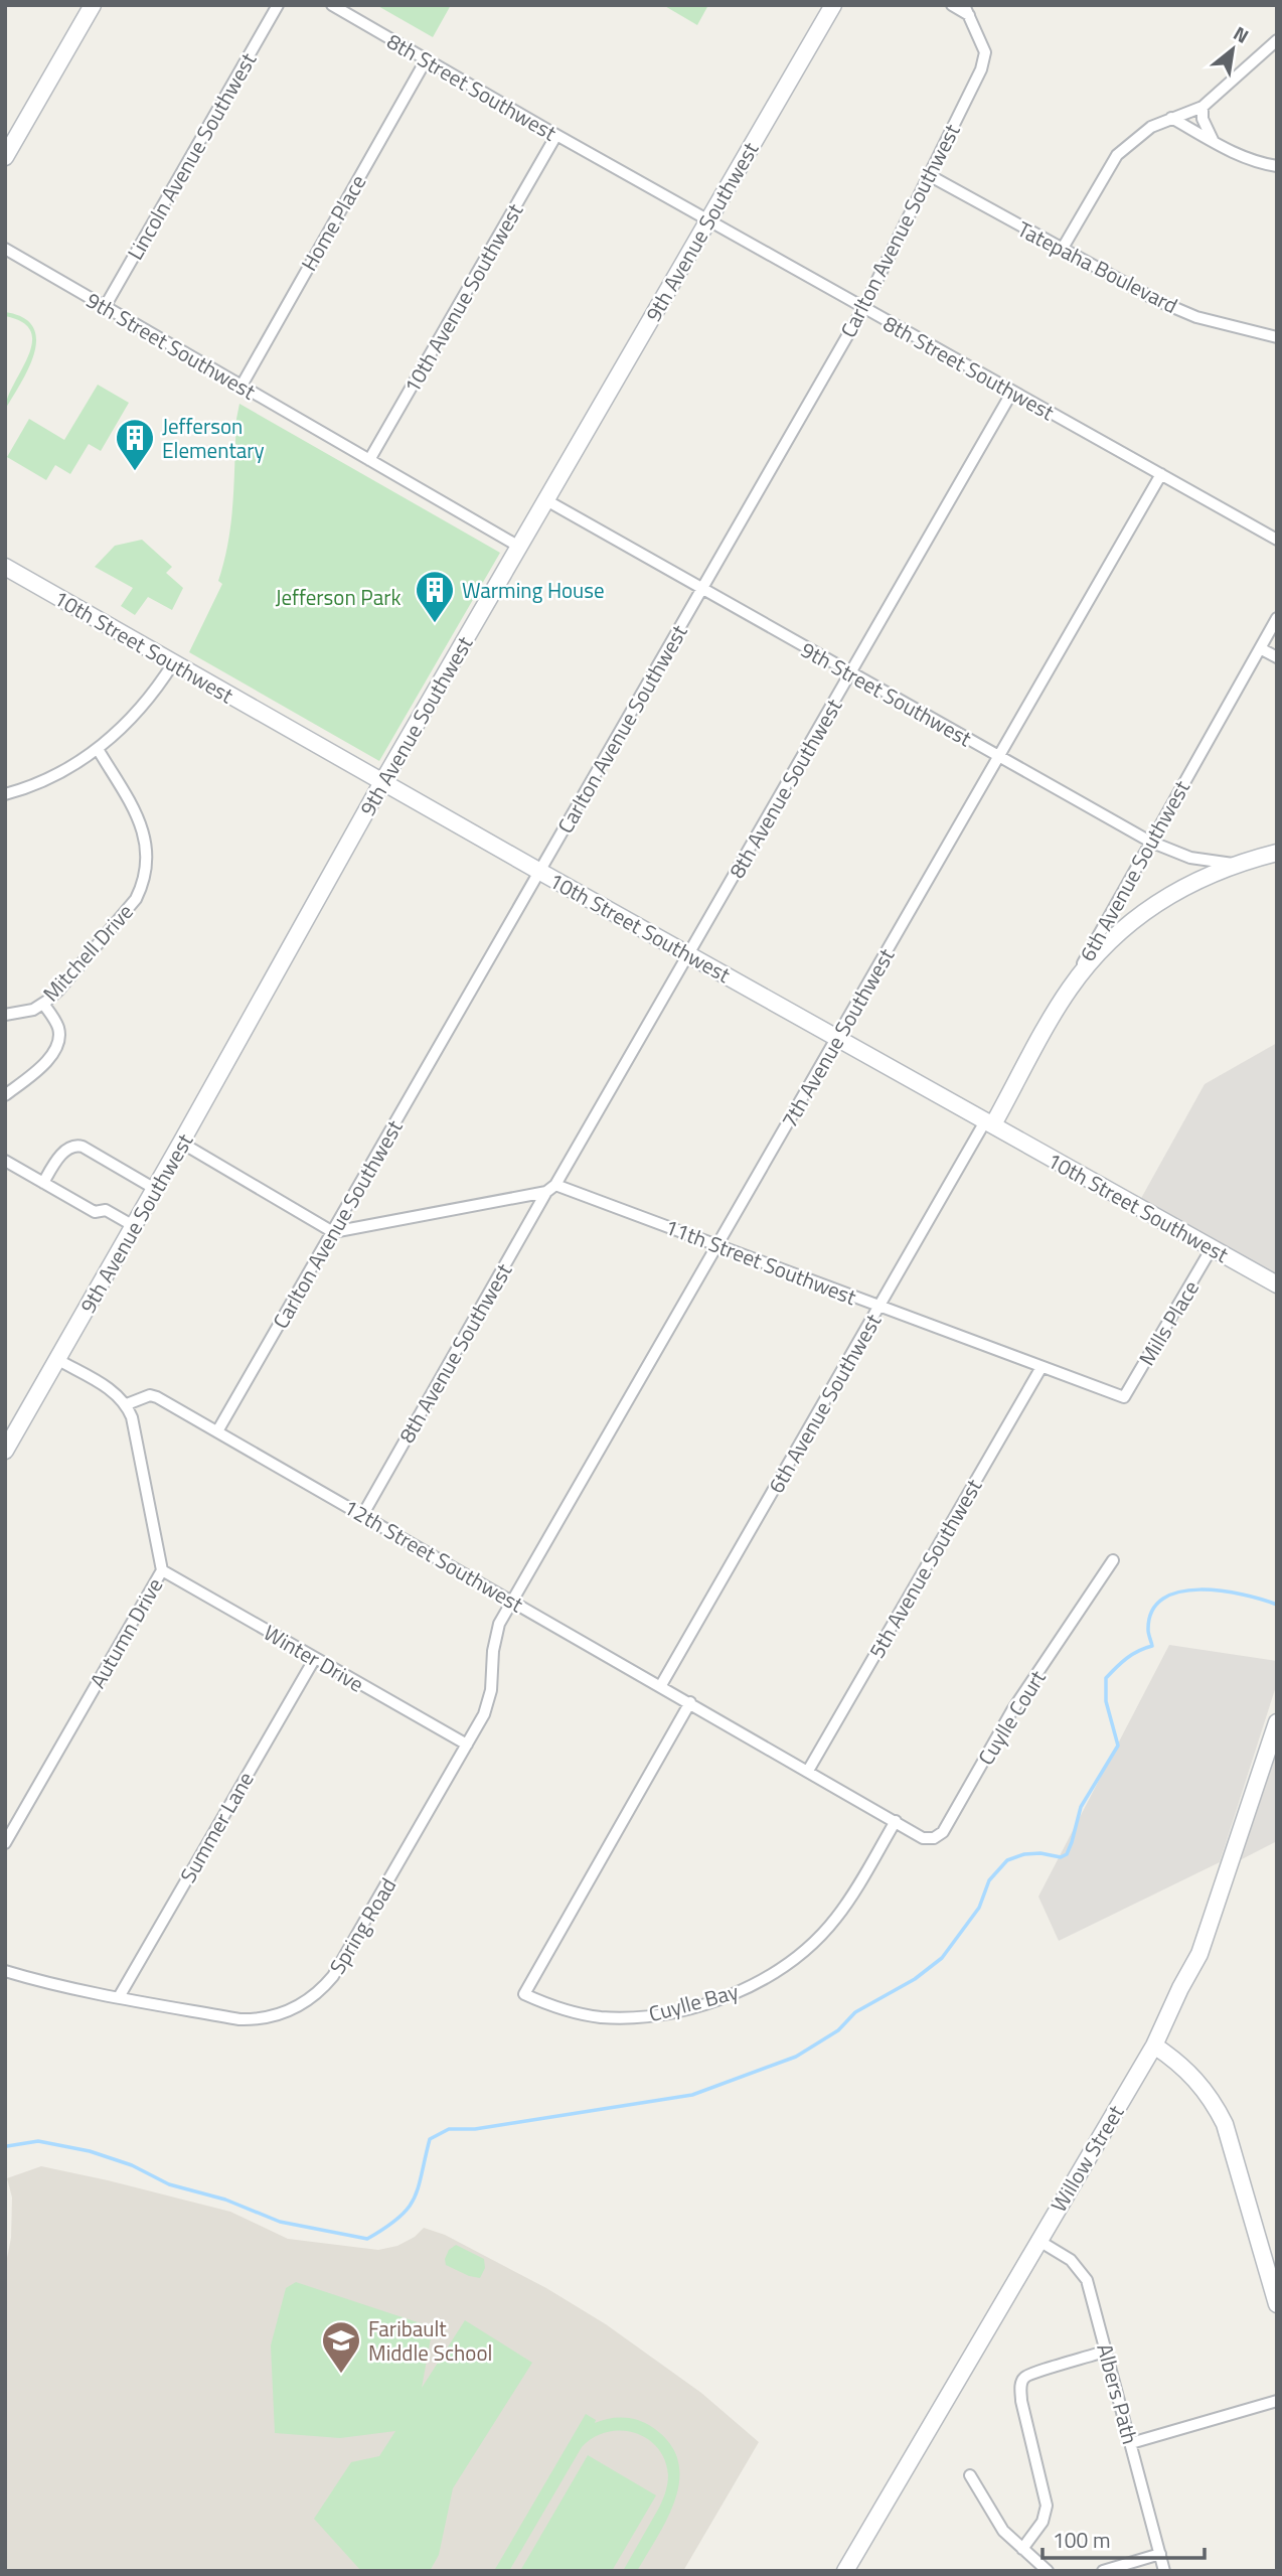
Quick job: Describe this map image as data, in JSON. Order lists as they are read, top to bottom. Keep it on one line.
{"streets":{"street":["8th Street Southwest","Lincoln Avenue Southwest","Home Place","Carlton Avenue Southwest","9th Avenue Southwest","Tatepaha Boulevard","10th Avenue Southwest","9th Street Southwest","10th Street Southwest","8th Avenue Southwest","6th Avenue Southwest","Mitchell Drive","7th Avenue Southwest","11th Street Southwest","Mills Place","12th Street Southwest","5th Avenue Southwest","Autumn Drive","Winter Drive","Cuylle Court","Summer Lane","Spring Road","Cuylle Bay","Willow Street","Albers Path"]},"crossings":[["8th Street Southwest","Home Place"],["8th Street Southwest","Carlton Avenue Southwest"],["8th Street Southwest","9th Avenue Southwest"],["8th Street Southwest","10th Avenue Southwest"],["8th Street Southwest","8th Avenue Southwest"],["8th Street Southwest","7th Avenue Southwest"],["Lincoln Avenue Southwest","9th Street Southwest"],["Home Place","9th Street Southwest"],["Carlton Avenue Southwest","Tatepaha Boulevard"],["Carlton Avenue Southwest","9th Street Southwest"],["Carlton Avenue Southwest","10th Street Southwest"],["Carlton Avenue Southwest","12th Street Southwest"],["9th Avenue Southwest","9th Street Southwest"],["9th Avenue Southwest","10th Street Southwest"],["10th Avenue Southwest","9th Street Southwest"],["9th Street Southwest","8th Avenue Southwest"],["9th Street Southwest","6th Avenue Southwest"],["9th Street Southwest","7th Avenue Southwest"],["10th Street Southwest","8th Avenue Southwest"],["10th Street Southwest","6th Avenue Southwest"],["10th Street Southwest","7th Avenue Southwest"],["10th Street Southwest","Mills Place"],["8th Avenue Southwest","11th Street Southwest"],["8th Avenue Southwest","12th Street Southwest"],["6th Avenue Southwest","11th Street Southwest"],["6th Avenue Southwest","12th Street Southwest"],["7th Avenue Southwest","11th Street Southwest"],["7th Avenue Southwest","12th Street Southwest"],["7th Avenue Southwest","Spring Road"],["11th Street Southwest","Mills Place"],["11th Street Southwest","5th Avenue Southwest"],["12th Street Southwest","5th Avenue Southwest"],["12th Street Southwest","Autumn Drive"],["12th Street Southwest","Spring Road"],["12th Street Southwest","Cuylle Bay"],["Autumn Drive","Winter Drive"],["Winter Drive","Summer Lane"],["Winter Drive","Spring Road"],["Cuylle Court","Cuylle Bay"],["Summer Lane","Spring Road"],["Willow Street","Albers Path"]],"parks":["Jefferson Park"],"places":{"building":["Jefferson Elementary","Warming House"],"school or university":["Faribault Middle School"]},"scale_bar":"100 m","north":"top right"}
